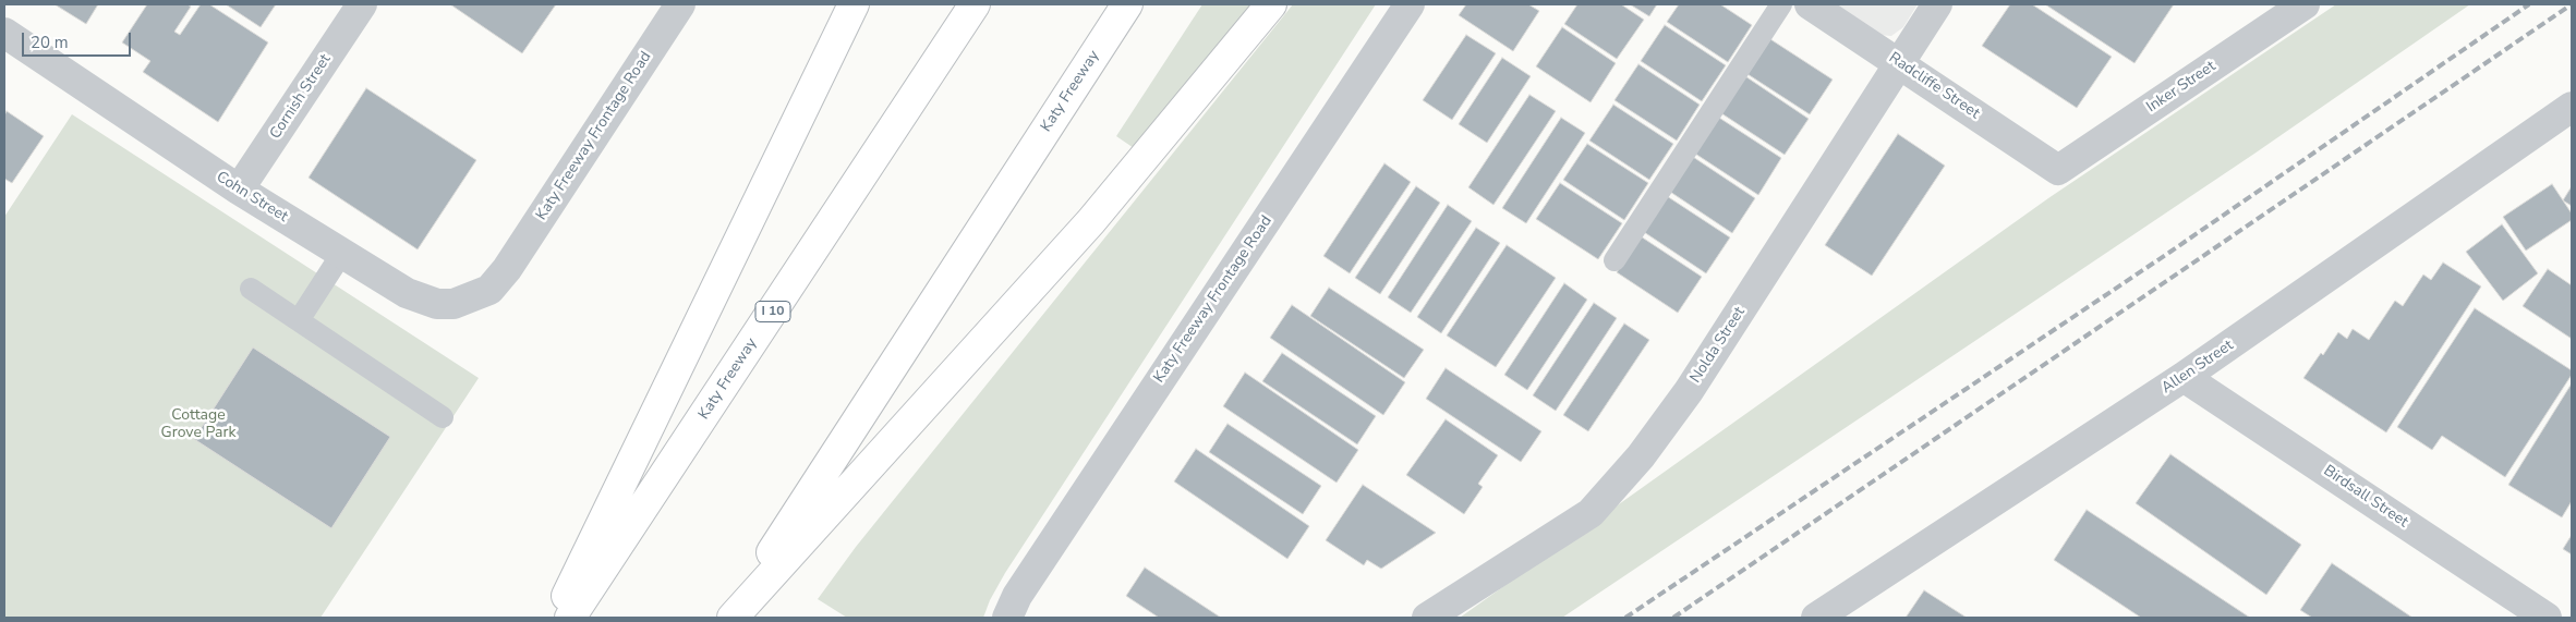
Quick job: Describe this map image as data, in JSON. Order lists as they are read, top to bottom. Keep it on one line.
{"streets":{"highway":["Katy Freeway","I 10"],"street":["Radcliffe Street","Inker Street","Cornish Street","Katy Freeway Frontage Road","Cohn Street","Nolda Street","Allen Street","Birdsall Street"]},"crossings":[["Radcliffe Street","Inker Street"],["Radcliffe Street","Nolda Street"],["Cornish Street","Cohn Street"],["Katy Freeway Frontage Road","Cohn Street"],["Allen Street","Birdsall Street"]],"parks":["Cottage Grove Park"],"scale_bar":"20 m"}
